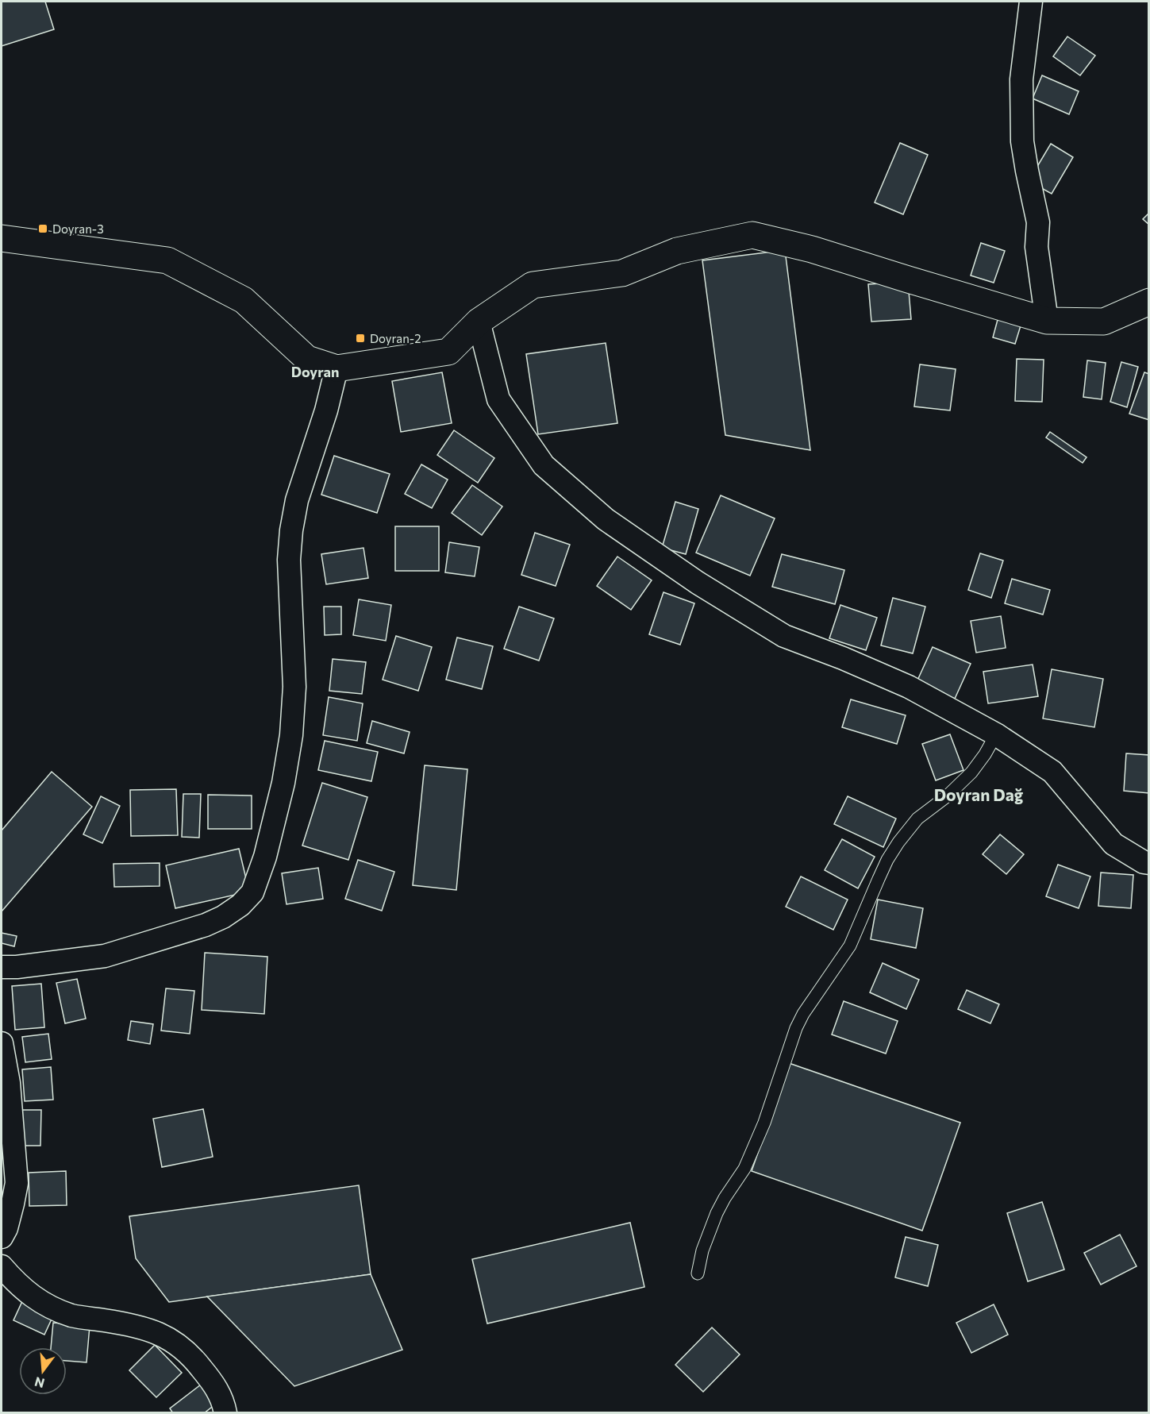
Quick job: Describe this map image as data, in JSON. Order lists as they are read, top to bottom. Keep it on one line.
{"districts":["Doyran","Doyran Dağ"],"places":{"transit":["Doyran-3","Doyran-2"]},"north":"bottom"}
